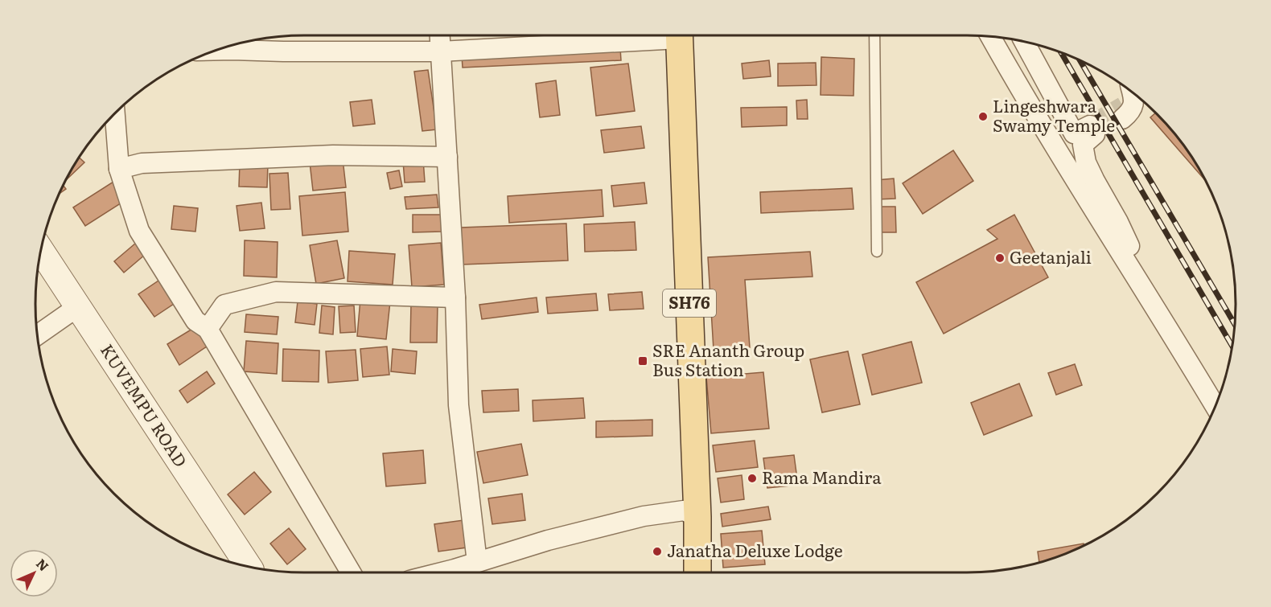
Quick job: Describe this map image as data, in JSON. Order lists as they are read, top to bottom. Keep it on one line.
{"streets":{"main road":["SH76"],"street":["KUVEMPU ROAD"]},"places":{"other":["Lingeshwara Swamy Temple","Geetanjali","Rama Mandira","Janatha Deluxe Lodge"],"transit":["SRE Ananth Group Bus Station"]},"north":"top right"}
